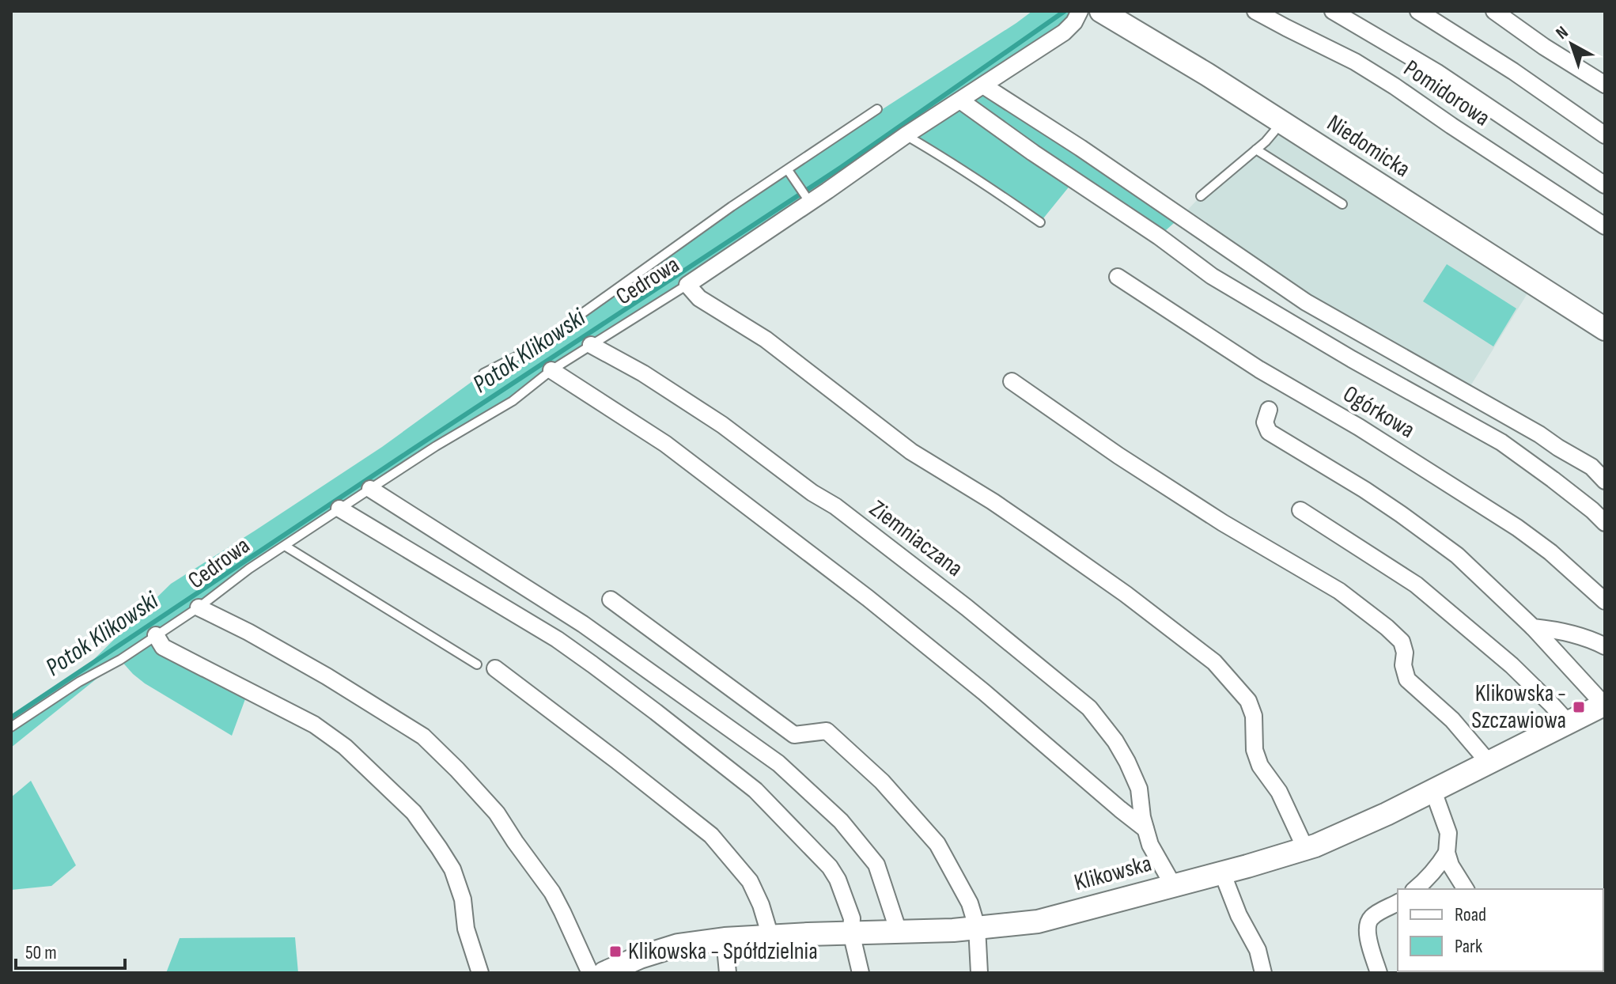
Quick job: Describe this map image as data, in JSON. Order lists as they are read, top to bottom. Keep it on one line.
{"streets":{"street":["Pomidorowa","Niedomicka","Cedrowa","Ogórkowa","Ziemniaczana","Klikowska"]},"crossings":[["Cedrowa","Ziemniaczana"],["Ziemniaczana","Klikowska"]],"water":["Potok Klikowski"],"places":{"transit":["Klikowska - Szczawiowa","Klikowska - Spółdzielnia"]},"legend":["Road","Park"],"scale_bar":"50 m","north":"top left"}
